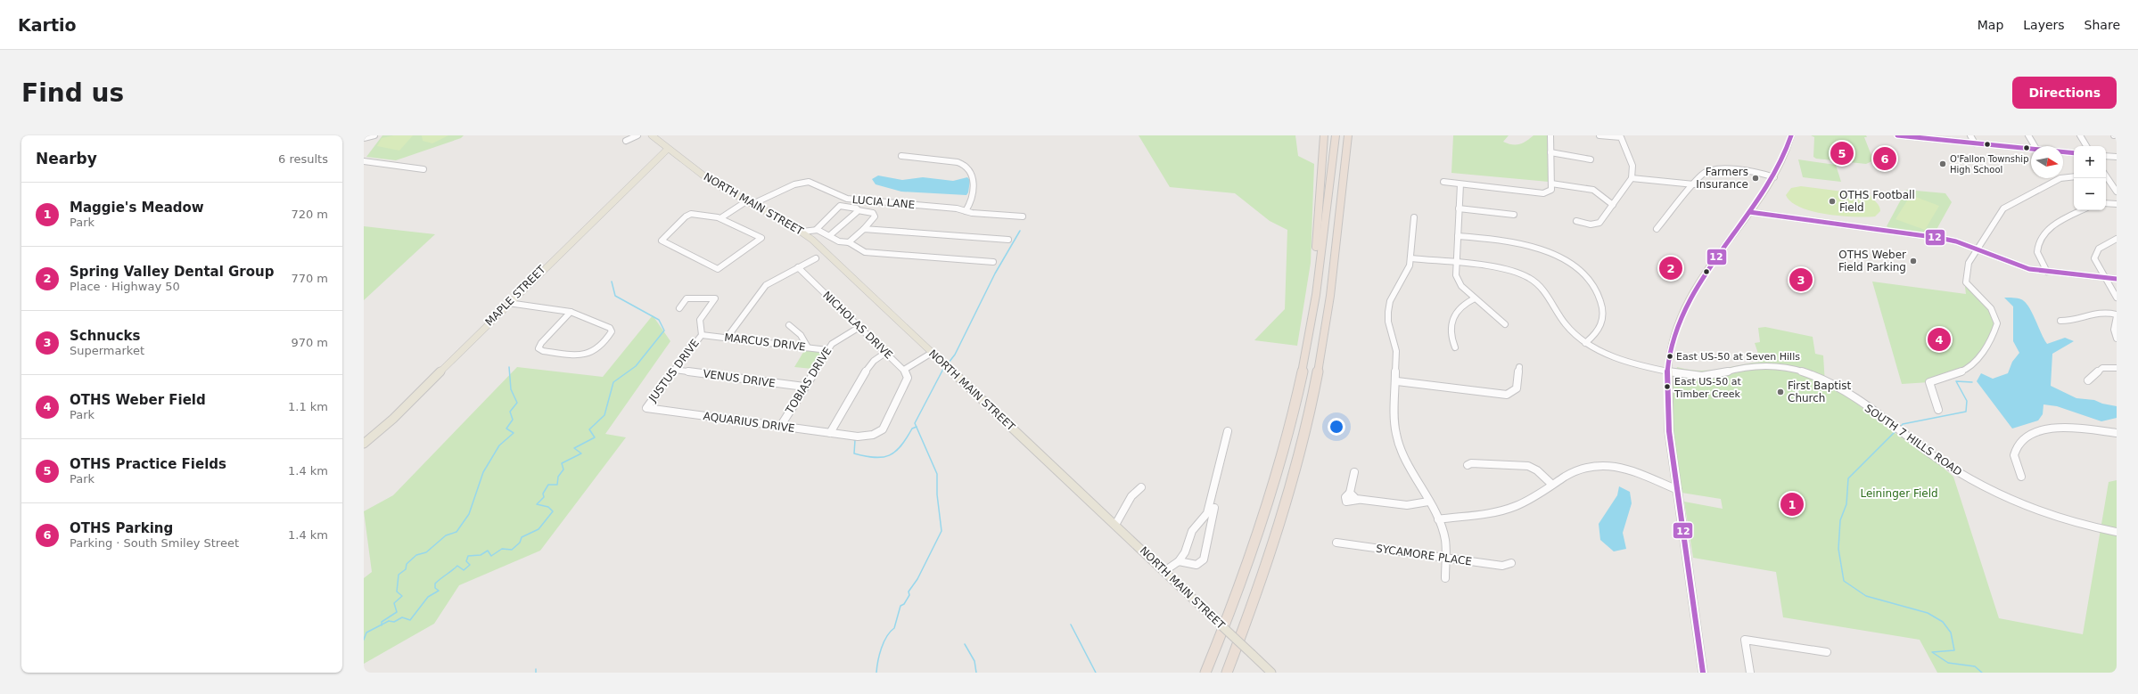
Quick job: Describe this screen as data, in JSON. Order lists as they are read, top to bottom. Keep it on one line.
{"streets":{"main road":["NORTH MAIN STREET","MAPLE STREET"],"street":["LUCIA LANE","NICHOLAS DRIVE","MARCUS DRIVE","JUSTUS DRIVE","VENUS DRIVE","TOBIAS DRIVE","AQUARIUS DRIVE","SOUTH 7 HILLS ROAD","SYCAMORE PLACE"]},"crossings":[["LUCIA LANE","NORTH MAIN STREET"],["NORTH MAIN STREET","MAPLE STREET"],["NICHOLAS DRIVE","TOBIAS DRIVE"],["NICHOLAS DRIVE","AQUARIUS DRIVE"],["MARCUS DRIVE","JUSTUS DRIVE"],["MARCUS DRIVE","TOBIAS DRIVE"],["JUSTUS DRIVE","VENUS DRIVE"],["JUSTUS DRIVE","AQUARIUS DRIVE"],["VENUS DRIVE","TOBIAS DRIVE"],["TOBIAS DRIVE","AQUARIUS DRIVE"]],"parks":["Leininger Field"],"places":["O'Fallon Township High School","Farmers Insurance","OTHS Football Field","OTHS Weber Field Parking","East US-50 at Seven Hills","East US-50 at Timber Creek","First Baptist Church"],"lines":["transit line 12"],"north":"right","page":{"header":"Kartio","nav":["Map","Layers","Share"],"buttons":"Directions","title":"Find us","heading":["Nearby","6 results"],"pins":["5","6","2","3","4","1"],"map_buttons":["+","−"],"list":[{"mark":"1","name":"Maggie's Meadow","note":"Park","value":"720 m"},{"mark":"2","name":"Spring Valley Dental Group","note":"Place · Highway 50","value":"770 m"},{"mark":"3","name":"Schnucks","note":"Supermarket","value":"970 m"},{"mark":"4","name":"OTHS Weber Field","note":"Park","value":"1.1 km"},{"mark":"5","name":"OTHS Practice Fields","note":"Park","value":"1.4 km"},{"mark":"6","name":"OTHS Parking","note":"Parking · South Smiley Street","value":"1.4 km"}]}}
